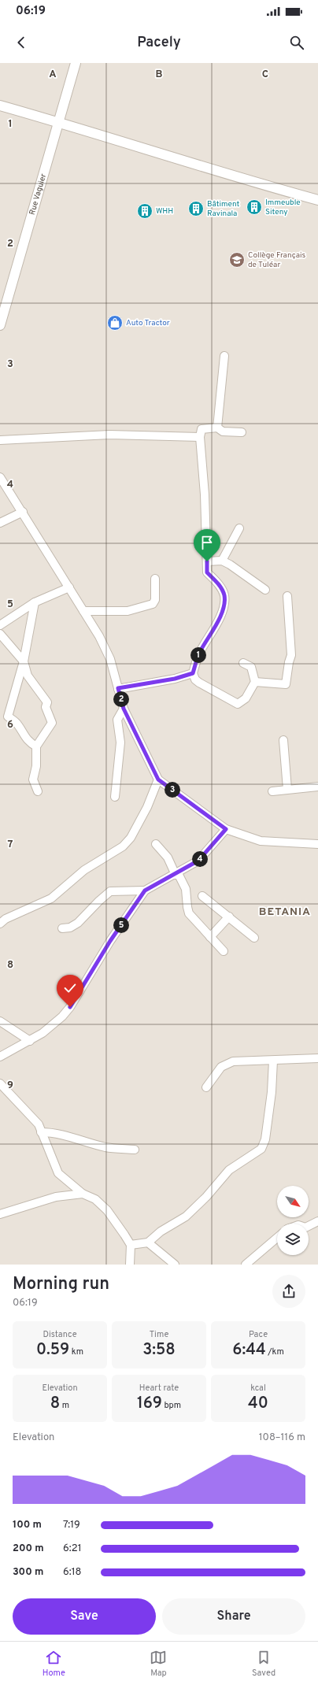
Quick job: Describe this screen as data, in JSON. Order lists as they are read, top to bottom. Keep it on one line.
{"streets":{"street":["Rue Vaguier"]},"districts":["BETANIA"],"places":{"building":["Immeuble Siteny","Bâtiment Ravinala","WHH"],"school or university":["Collège Français de Tuléar"],"shop":["Auto Tractor"]},"north":"bottom right","page":{"status":"06:19","header":"Pacely","pins":["1","2","3","4","5"],"heading":["Morning run","06:19"],"stats":[["Distance","0.59 km"],["Time","3:58"],["Pace","6:44 /km"],["Elevation","8 m"],["Heart rate","169 bpm"],["kcal","40"]],"chart":["Elevation","108–116 m"],"list":[{"name":"100 m","note":"7:19"},{"name":"200 m","note":"6:21"},{"name":"300 m","note":"6:18"}],"buttons":["Save","Share"],"tabs":["Home","Map","Saved"]},"grid":{"columns":["A","B","C"],"rows":["1","2","3","4","5","6","7","8","9"]}}
